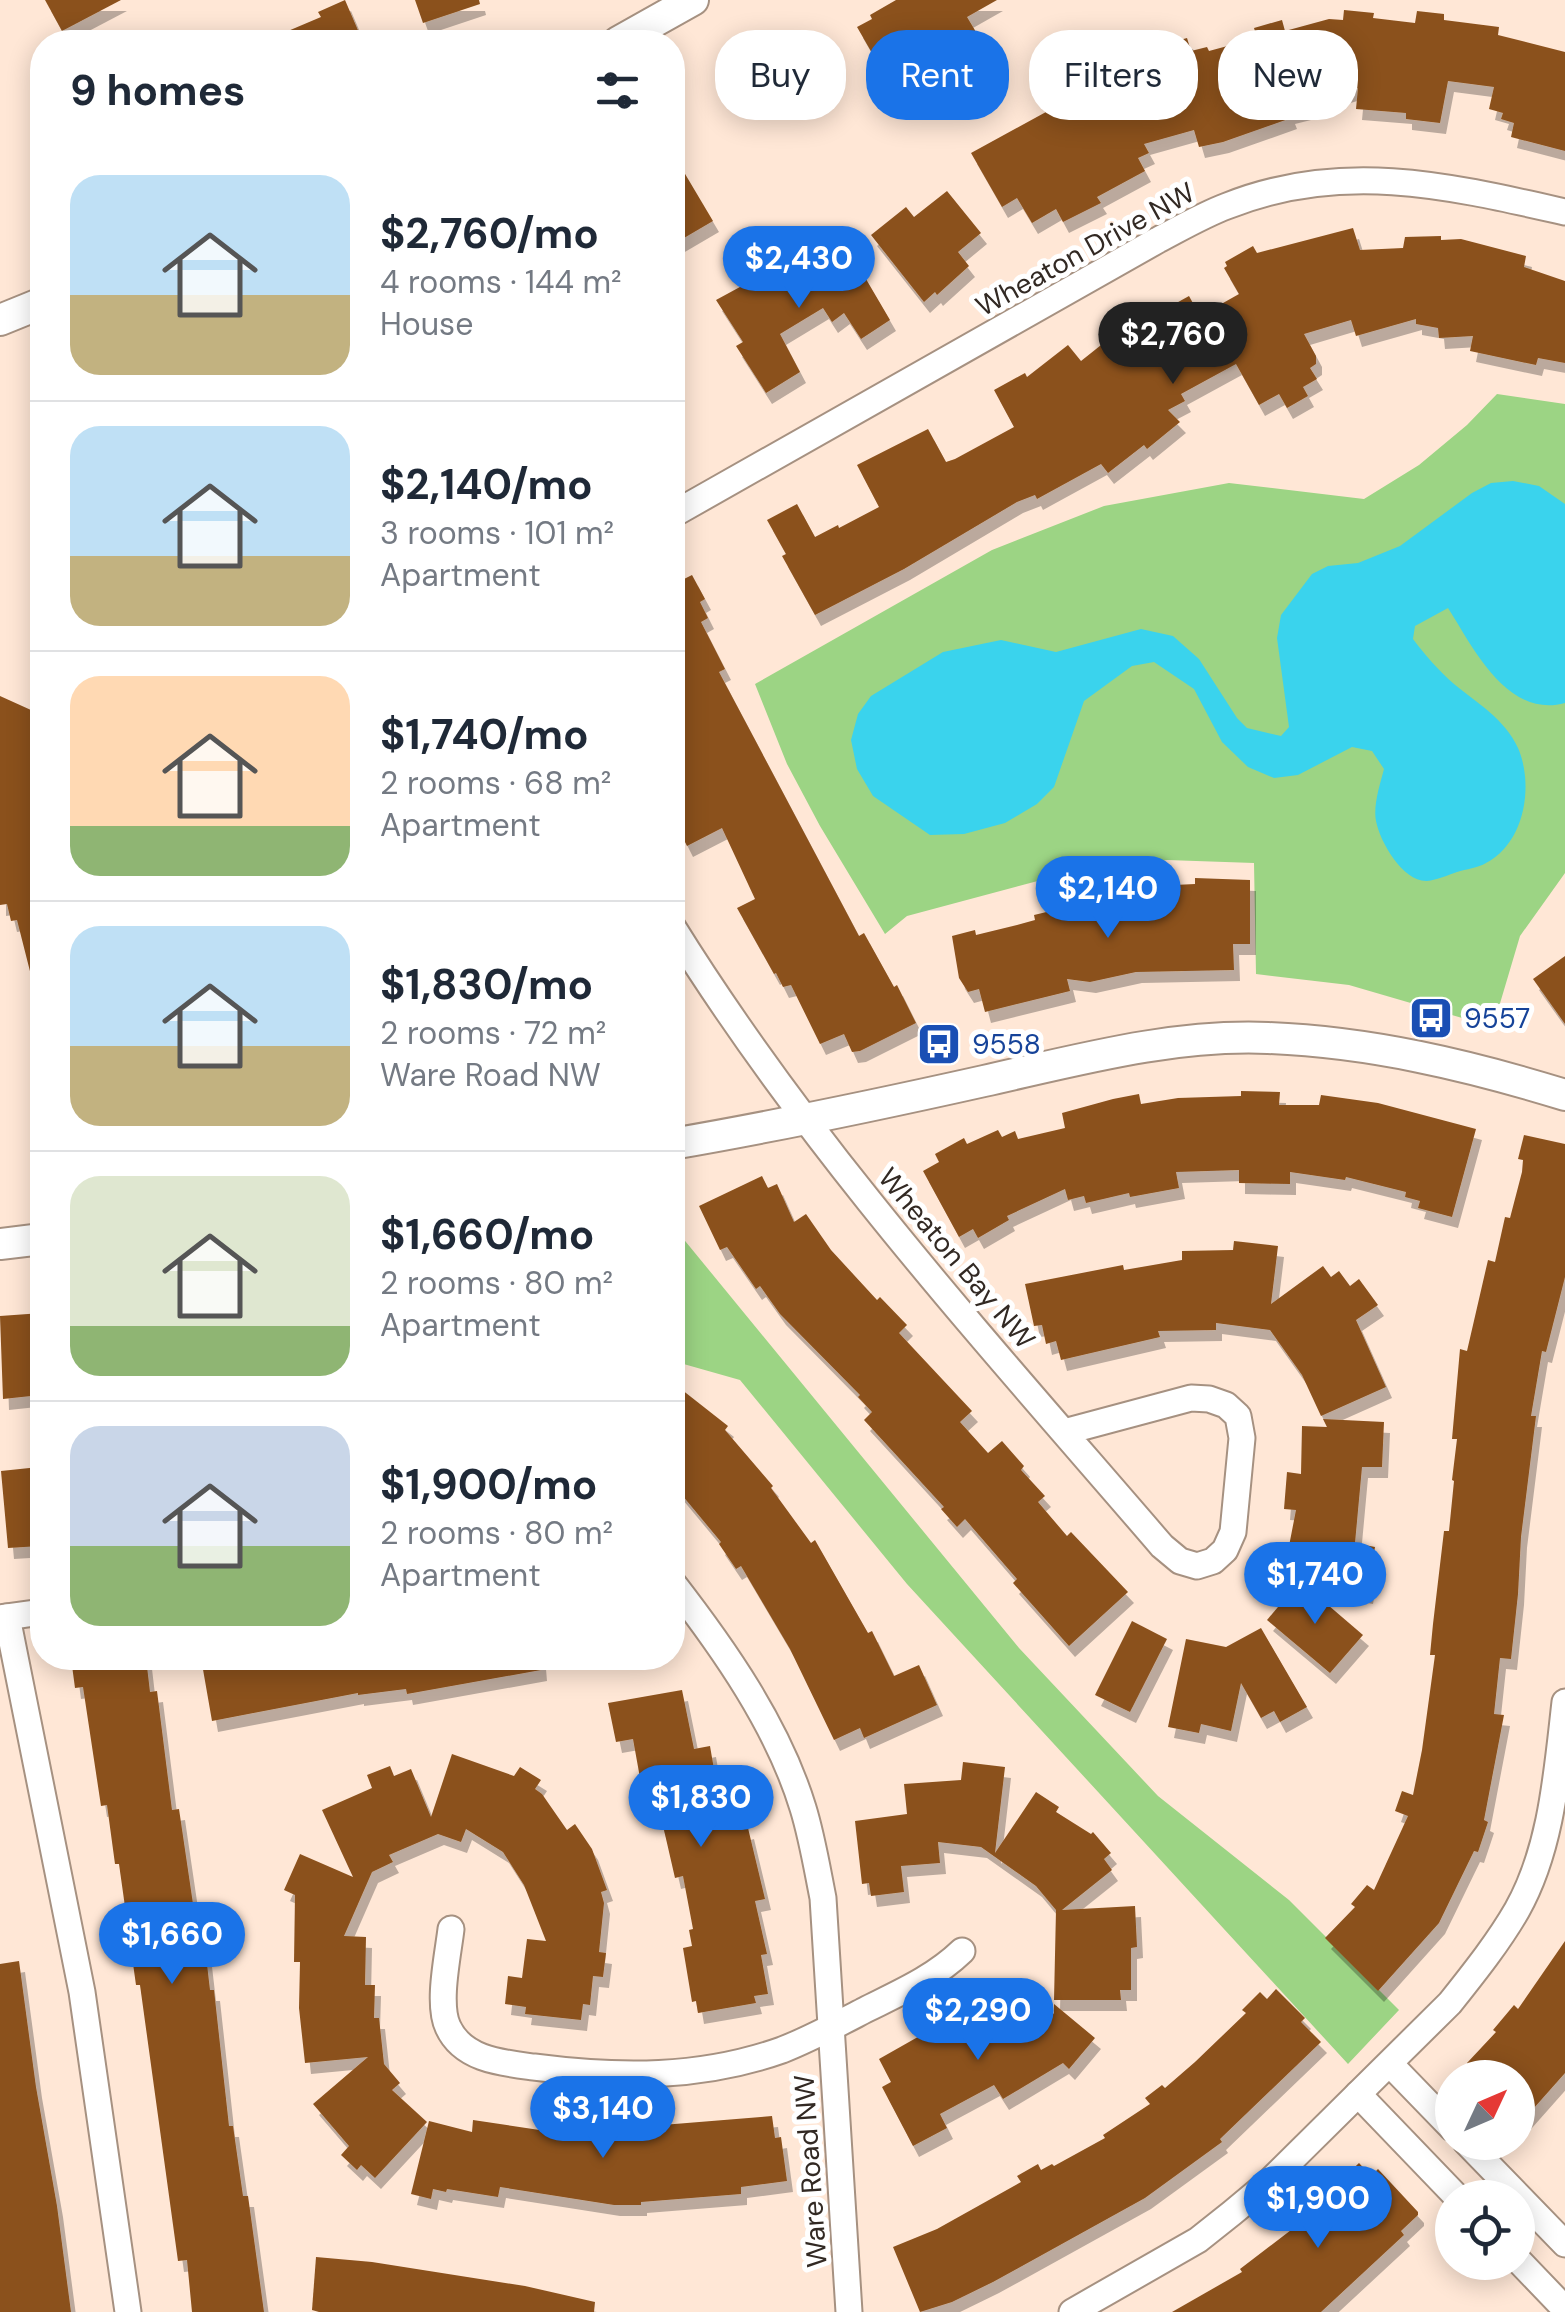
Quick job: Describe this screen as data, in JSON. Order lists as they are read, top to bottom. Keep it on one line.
{"streets":{"street":["Wheaton Drive NW","Wheaton Bay NW","Ware Road NW"]},"places":{"bus stop":["9557","9558"]},"north":"top right","page":{"chip":["Buy","Rent","Filters","New"],"heading":"9 homes","list":[{"name":"$2,760/mo","note":"4 rooms · 144 m² · House"},{"name":"$2,140/mo","note":"3 rooms · 101 m² · Apartment"},{"name":"$1,740/mo","note":"2 rooms · 68 m² · Apartment"},{"name":"$1,830/mo","note":"2 rooms · 72 m² · Ware Road NW"},{"name":"$1,660/mo","note":"2 rooms · 80 m² · Apartment"},{"name":"$1,900/mo","note":"2 rooms · 80 m² · Apartment"}],"price":["$2,430","$2,760","$2,140","$1,740","$1,830","$1,660","$2,290","$3,140","$1,900"]}}
